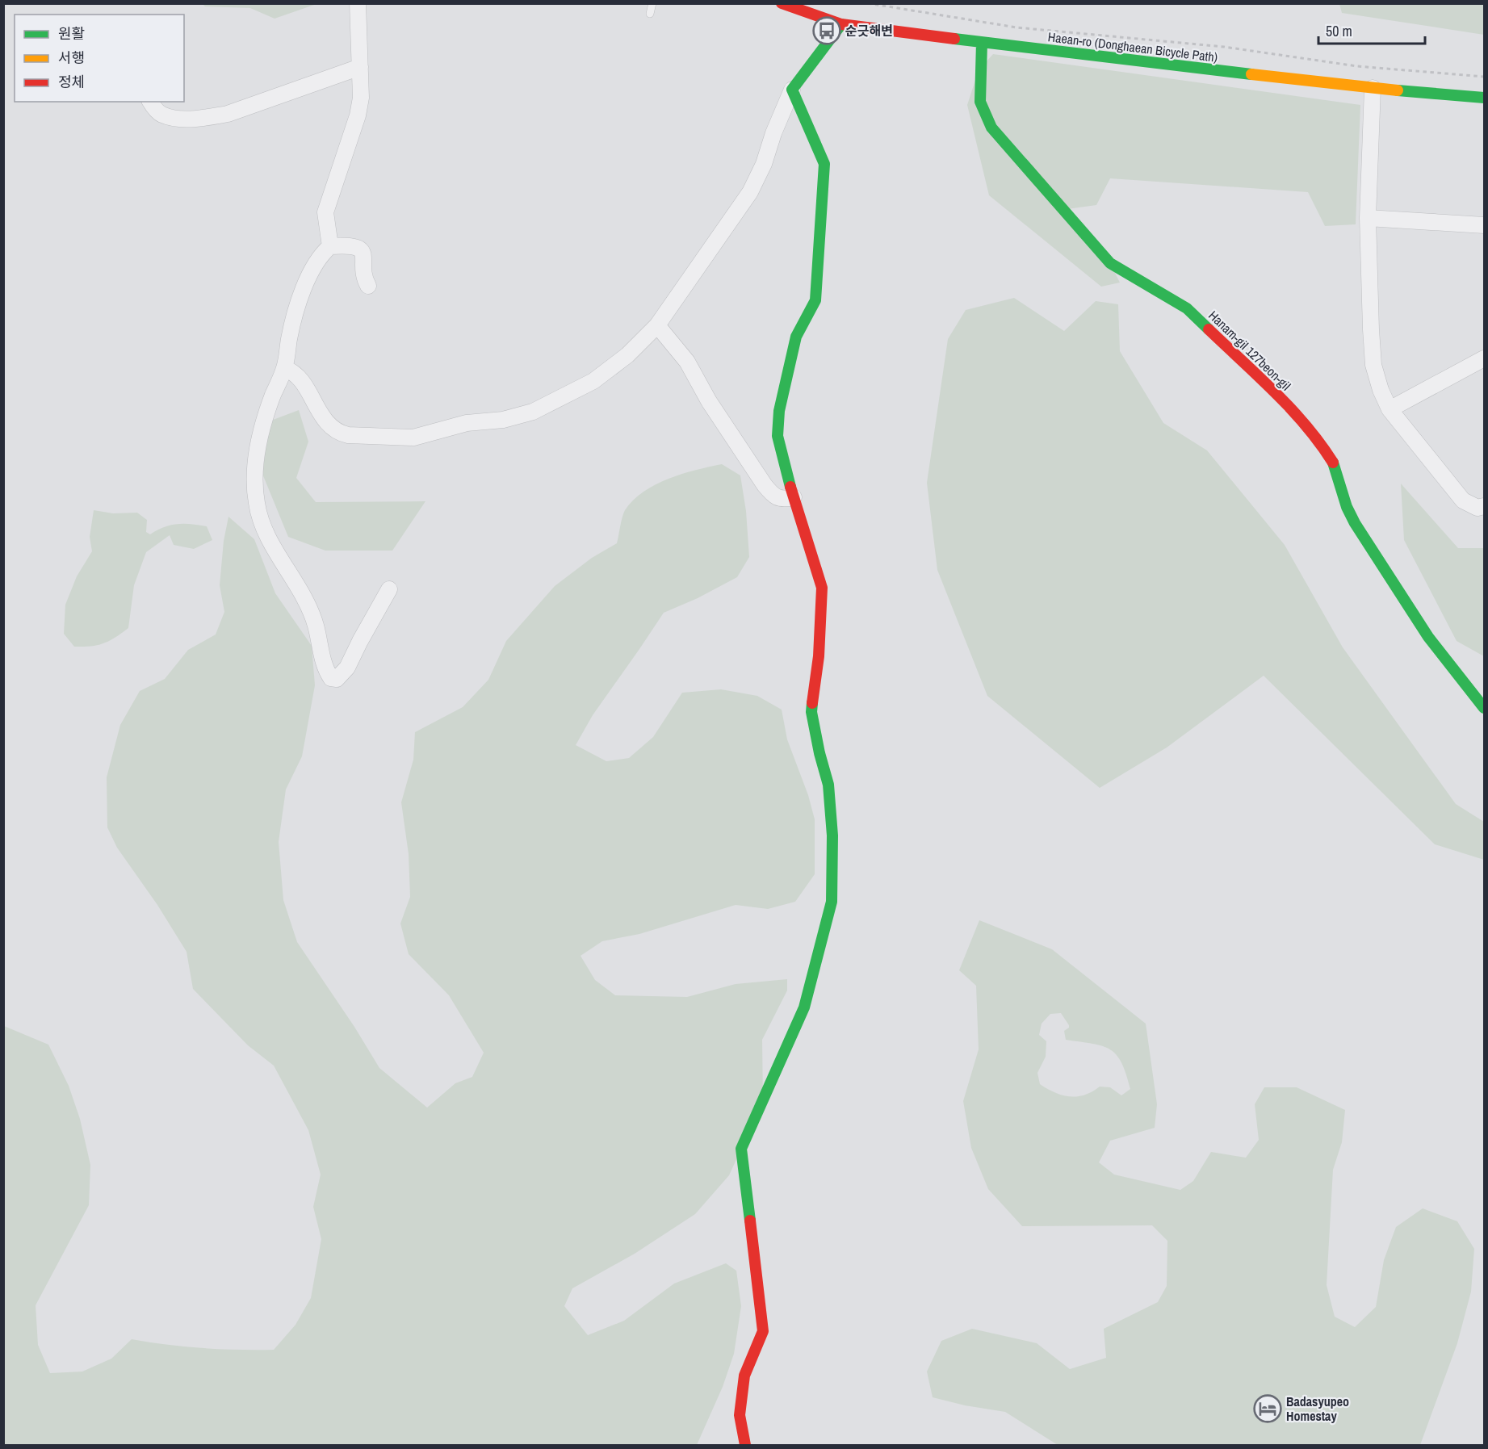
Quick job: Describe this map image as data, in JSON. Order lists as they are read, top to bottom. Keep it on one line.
{"streets":{"street":["Haean-ro (Donghaean Bicycle Path)","Hanam-gil 127beon-gil"]},"crossings":[["Haean-ro (Donghaean Bicycle Path)","Hanam-gil 127beon-gil"]],"places":{"bus stop":["순긋해변"],"hotel":["Badasyupeo Homestay"]},"legend":["원활","서행","정체"],"scale_bar":"50 m"}
